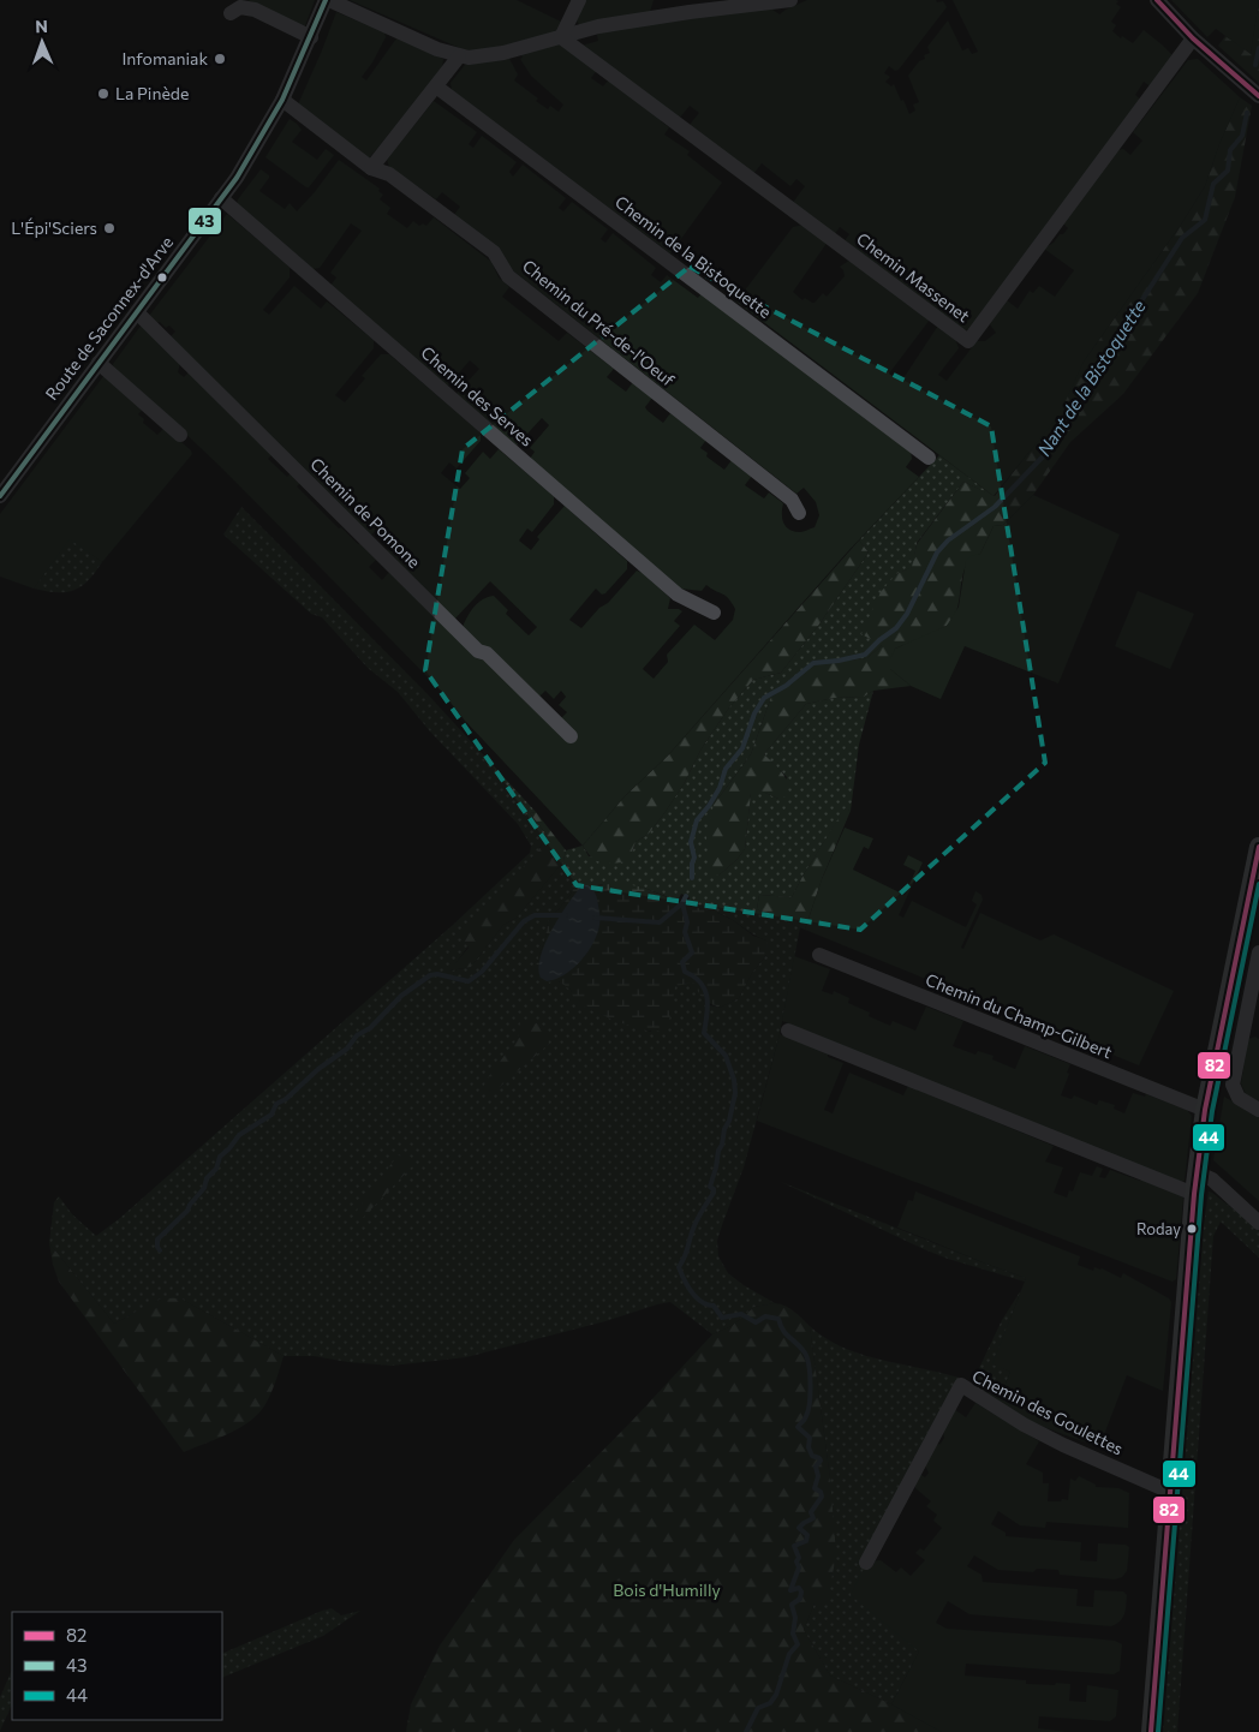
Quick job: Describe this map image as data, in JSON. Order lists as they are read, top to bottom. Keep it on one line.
{"streets":{"street":["Chemin de la Bistoquette","Chemin Massenet","Route de Saconnex-d'Arve","Chemin du Pré-de-l'Oeuf","Chemin des Serves","Chemin de Pomone","Chemin du Champ-Gilbert","Chemin des Goulettes"]},"crossings":[["Route de Saconnex-d'Arve","Chemin du Pré-de-l'Oeuf"],["Route de Saconnex-d'Arve","Chemin des Serves"],["Route de Saconnex-d'Arve","Chemin de Pomone"]],"water":["Nant de la Bistoquette"],"parks":["Bois d'Humilly"],"places":["Infomaniak","La Pinède","L'Épi'Sciers","Roday"],"lines":["transit line 82","transit line 43","transit line 44"],"legend":["82","43","44"],"north":"top"}
